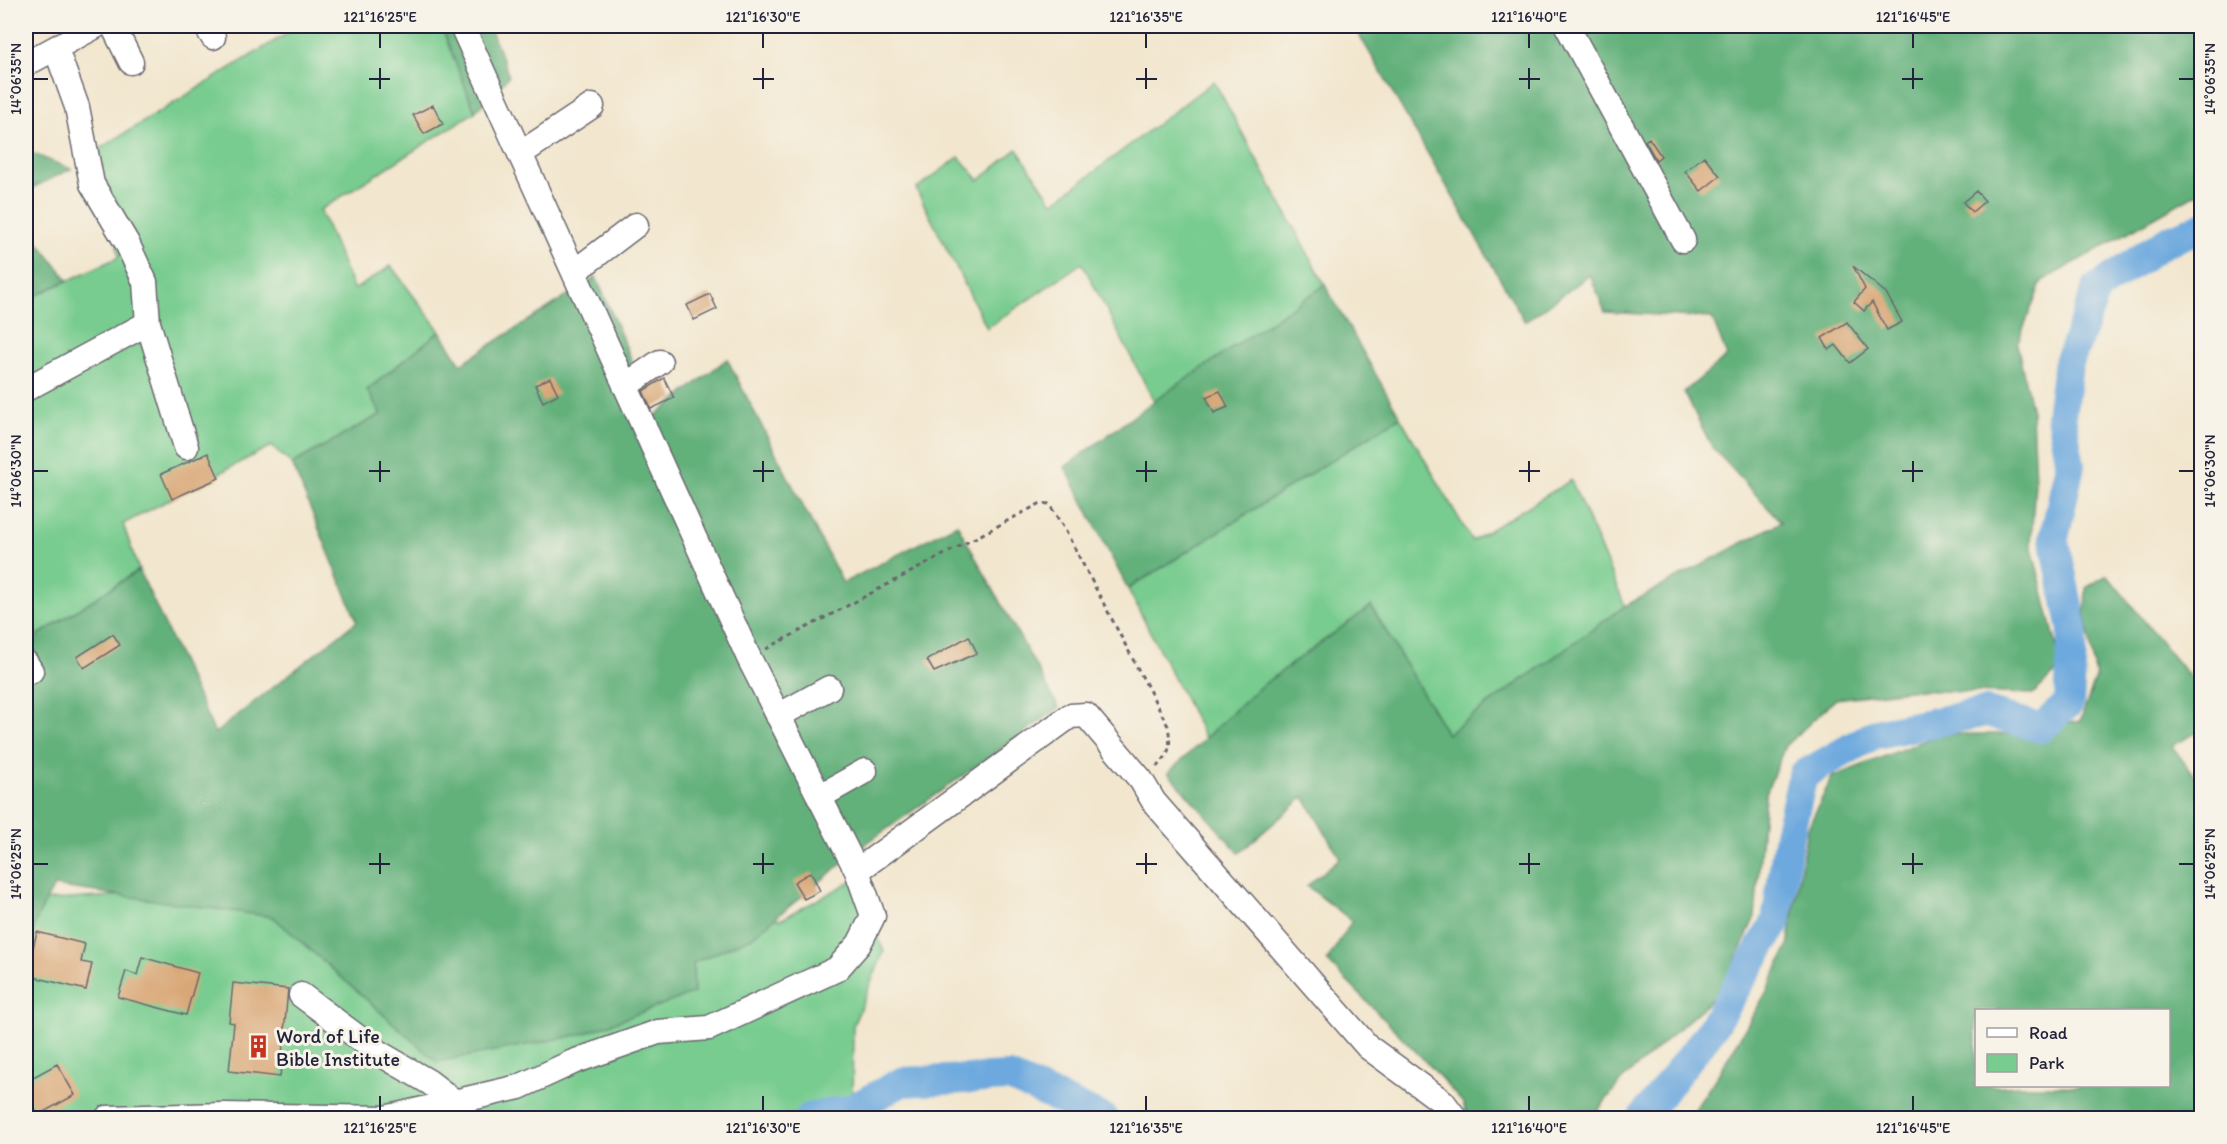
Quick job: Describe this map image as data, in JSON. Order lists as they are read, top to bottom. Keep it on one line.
{"places":{"building":["Word of Life Bible Institute"]},"legend":["Road","Park"],"coordinates":["121°16'25\"E","121°16'30\"E","121°16'35\"E","121°16'40\"E","121°16'45\"E","14°06'35\"N","14°06'30\"N","14°06'25\"N"]}
